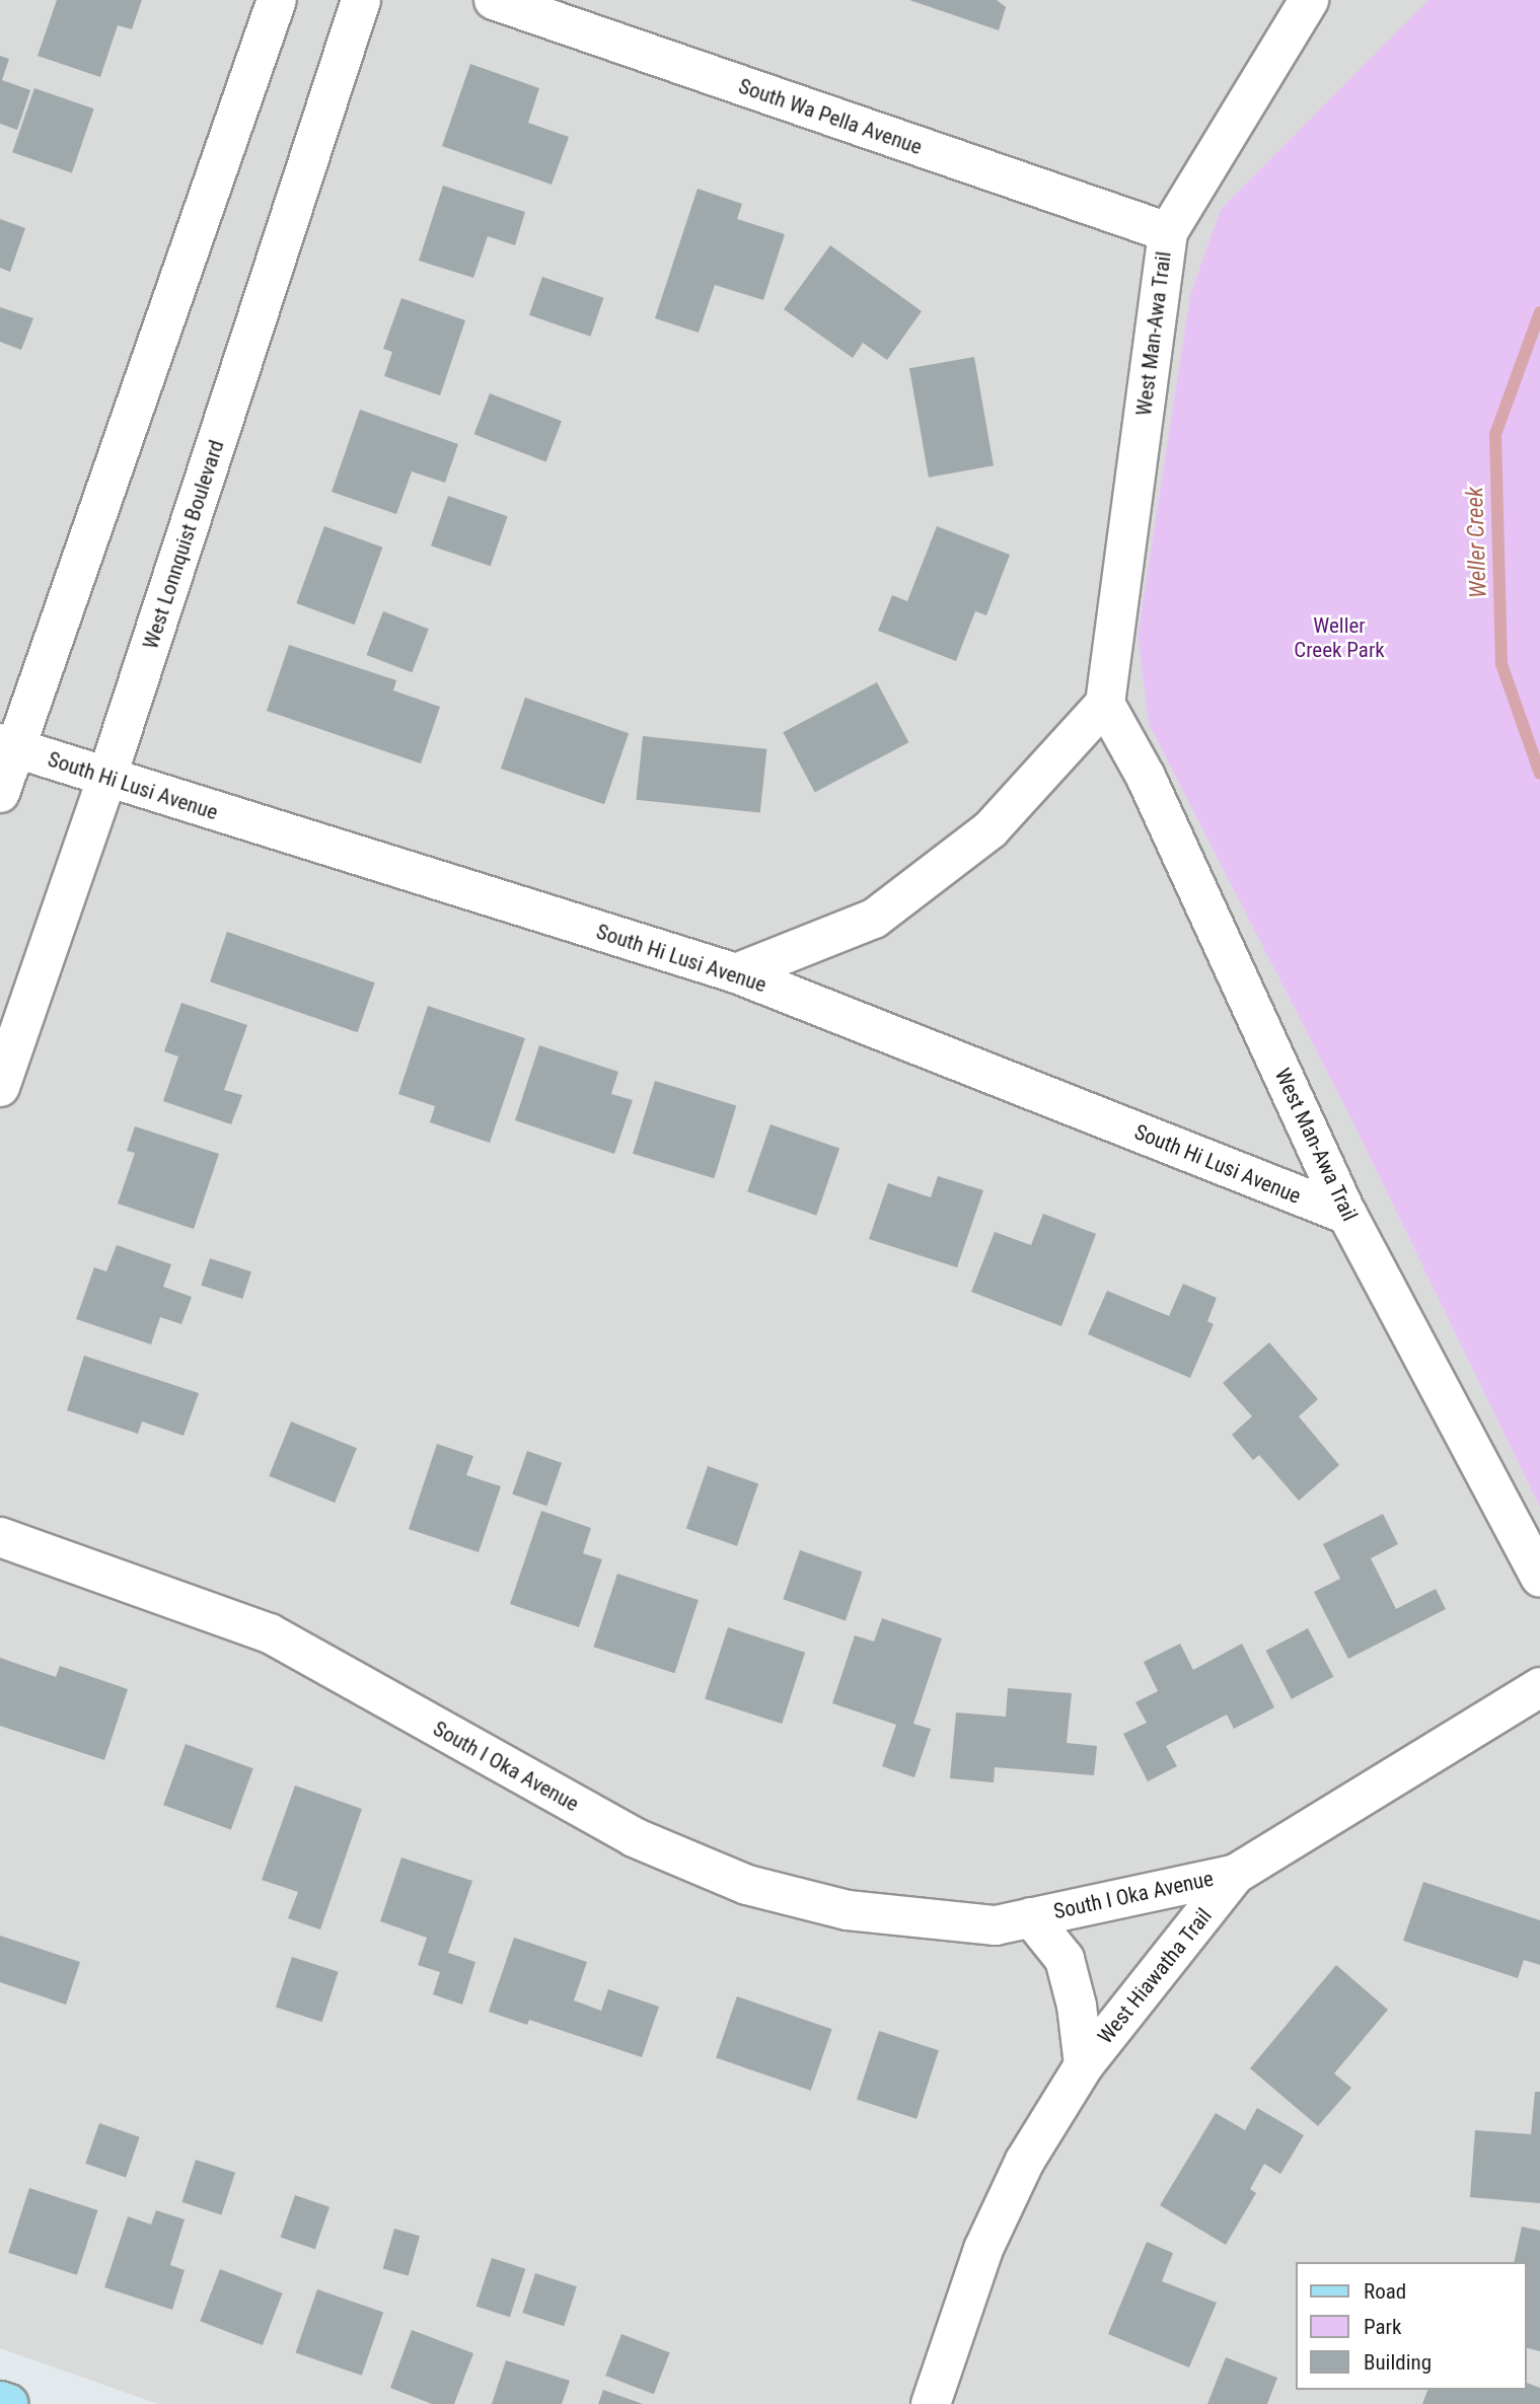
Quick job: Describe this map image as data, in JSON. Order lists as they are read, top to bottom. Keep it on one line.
{"streets":{"street":["South Wa Pella Avenue","West Man-Awa Trail","West Lonnquist Boulevard","South Hi Lusi Avenue","South I Oka Avenue","West Hiawatha Trail"]},"crossings":[["South Wa Pella Avenue","West Man-Awa Trail"],["West Man-Awa Trail","South Hi Lusi Avenue"],["West Lonnquist Boulevard","South Hi Lusi Avenue"],["South I Oka Avenue","West Hiawatha Trail"]],"water":["Weller Creek"],"parks":["Weller Creek Park"],"legend":["Road","Park","Building"]}
